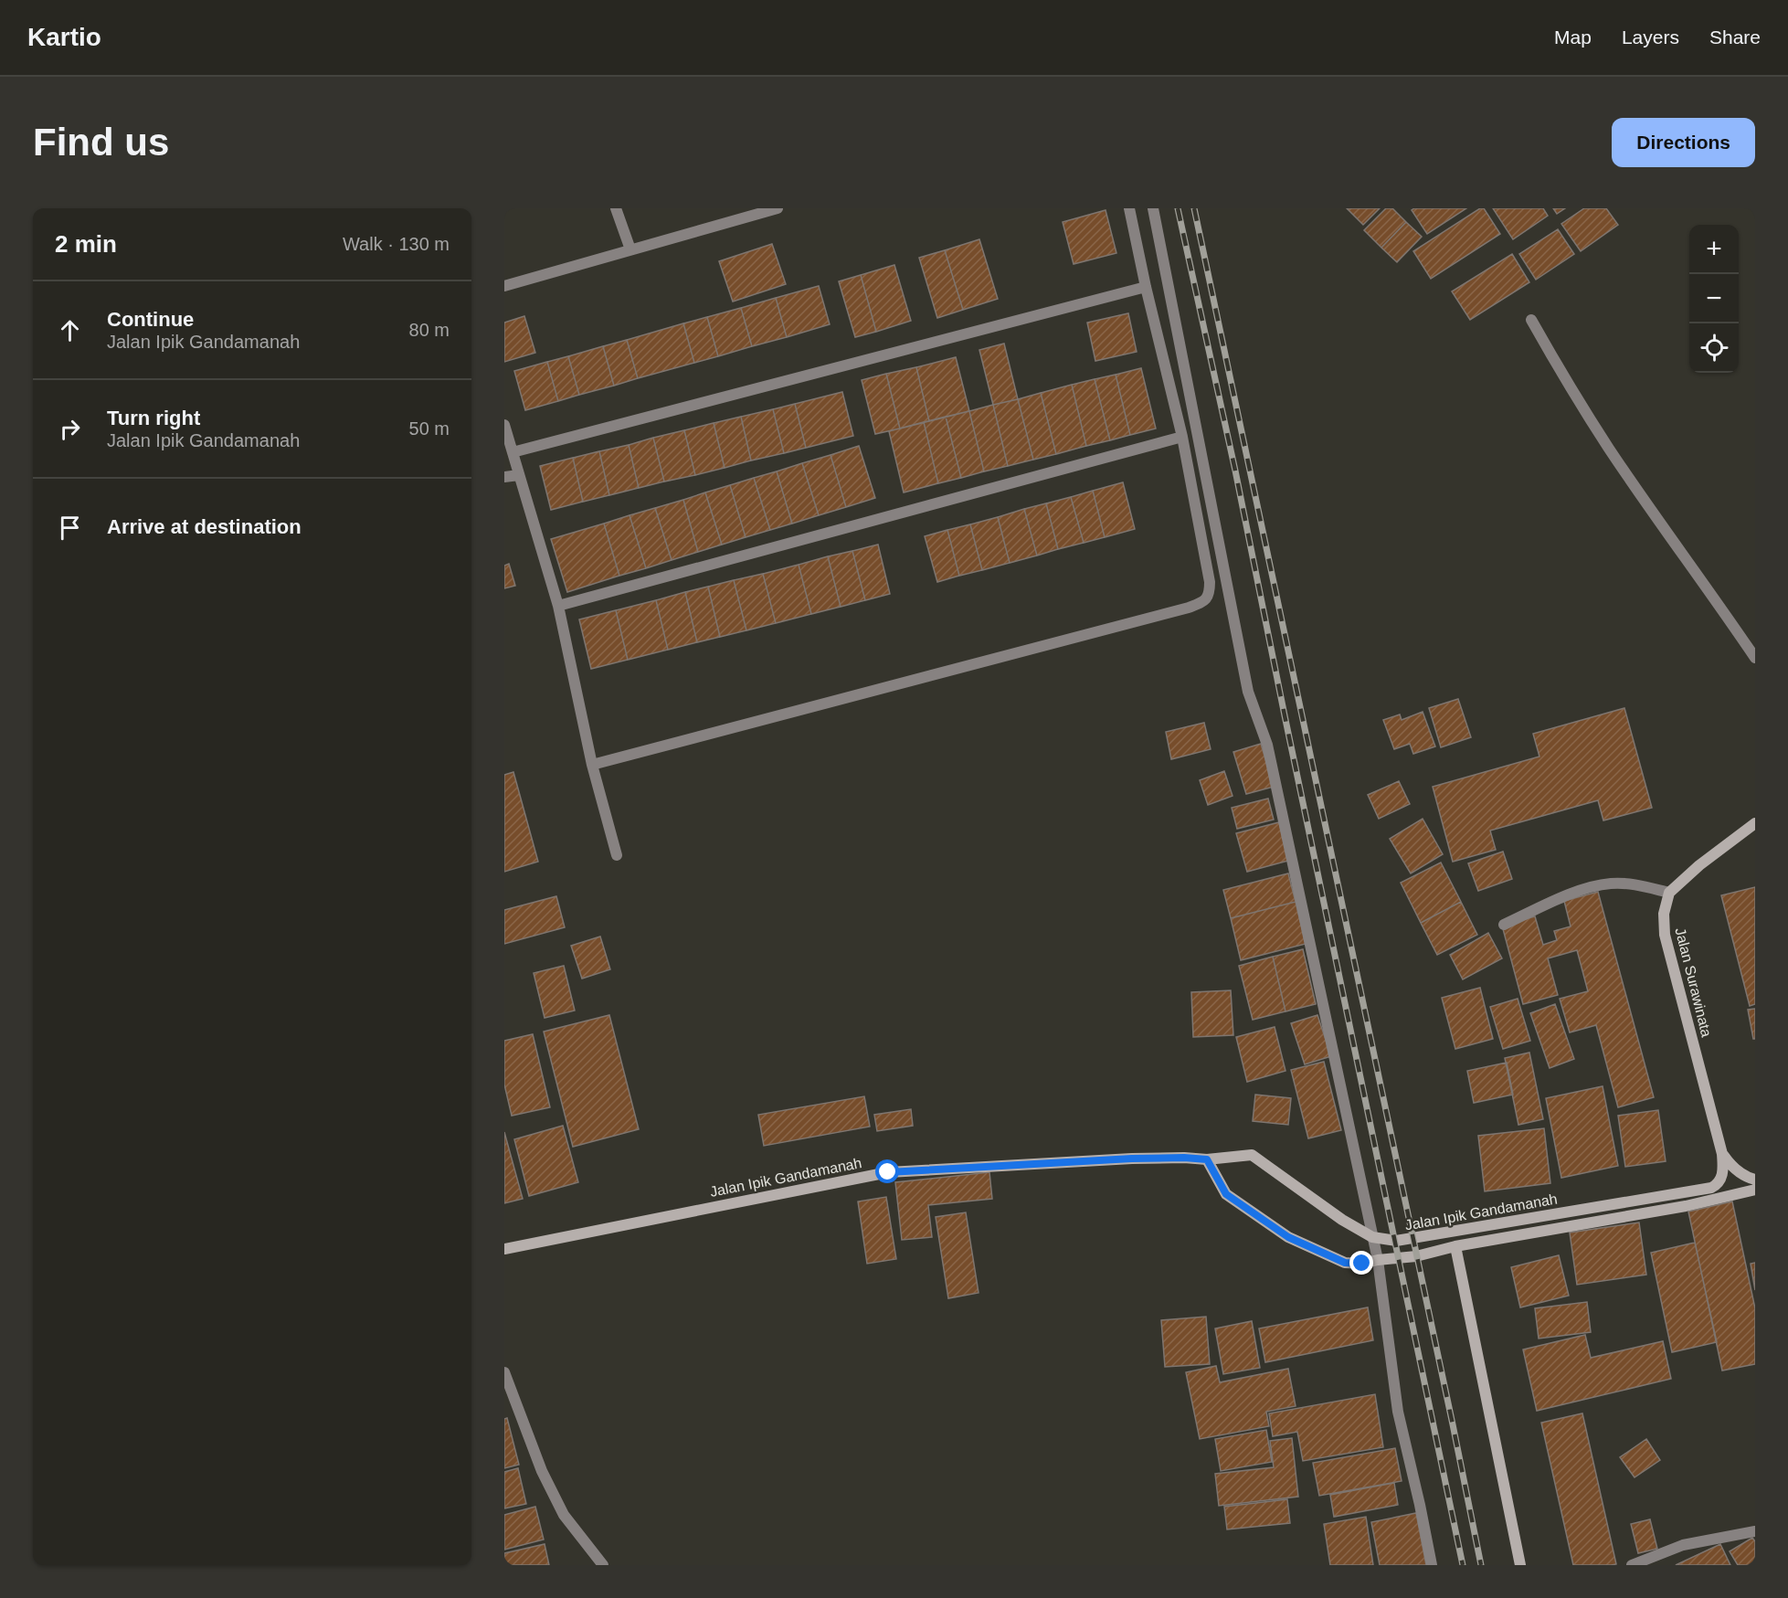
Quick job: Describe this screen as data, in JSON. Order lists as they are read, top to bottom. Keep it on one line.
{"streets":{"main road":["Jalan Surawinata","Jalan Ipik Gandamanah"]},"crossings":[["Jalan Surawinata","Jalan Ipik Gandamanah"]],"page":{"header":"Kartio","nav":["Map","Layers","Share"],"buttons":"Directions","title":"Find us","heading":["2 min","Walk · 130 m"],"map_buttons":["+","−"],"list":[["Continue","Jalan Ipik Gandamanah","80 m"],["Turn right","Jalan Ipik Gandamanah","50 m"],"Arrive at destination"]}}
